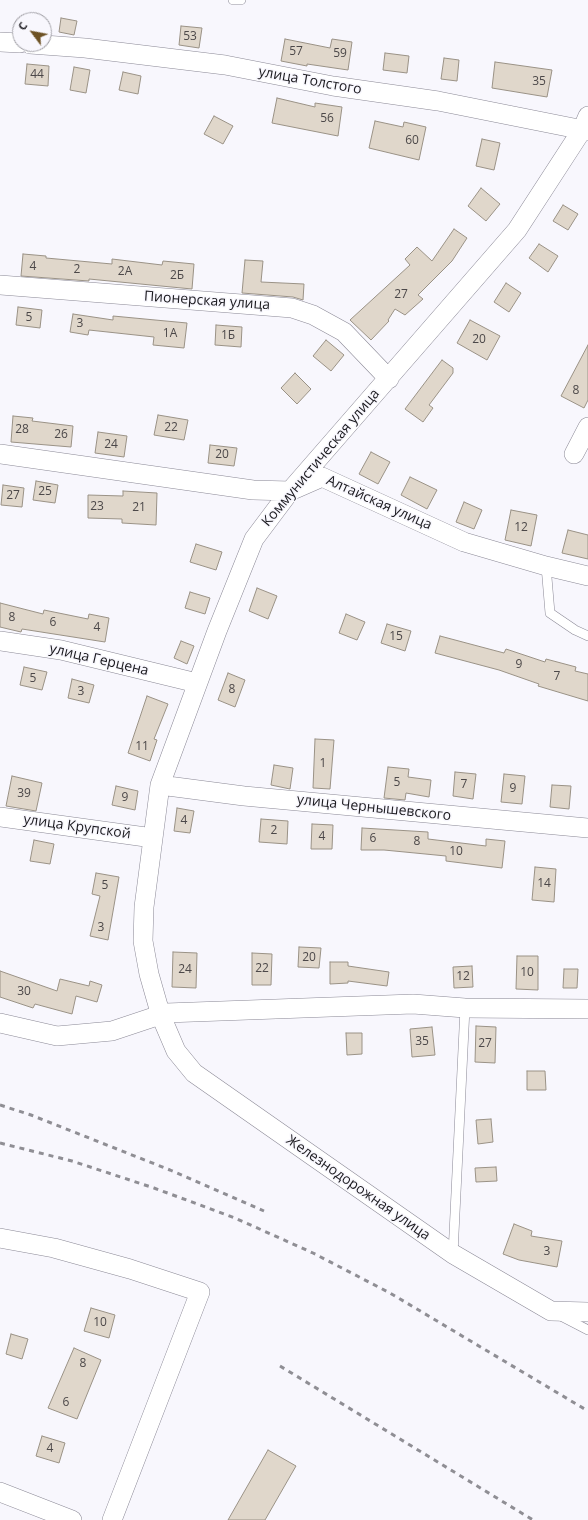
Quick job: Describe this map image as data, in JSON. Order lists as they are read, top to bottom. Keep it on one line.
{"streets":{"street":["улица Толстого","Пионерская улица","Коммунистическая улица","Алтайская улица","улица Герцена","улица Чернышевского","улица Крупской","Железнодорожная улица"]},"crossings":[["улица Толстого","Коммунистическая улица"],["Пионерская улица","Коммунистическая улица"],["Коммунистическая улица","Алтайская улица"],["Коммунистическая улица","улица Герцена"],["Коммунистическая улица","улица Чернышевского"],["Коммунистическая улица","улица Крупской"],["Коммунистическая улица","Железнодорожная улица"]],"house_numbers":["53","57","59","44","35","56","60","4","2","2А","2Б","27","5","3","1А","1Б","20","8","22","28","26","24","20","25","27","23","21","12","8","6","4","15","9","7","5","8","3","11","1","5","7","9","39","9","4","2","4","6","8","10","14","5","3","20","22","24","10","12","30","35","27","3","10","8","6","4"],"north":"top left"}
